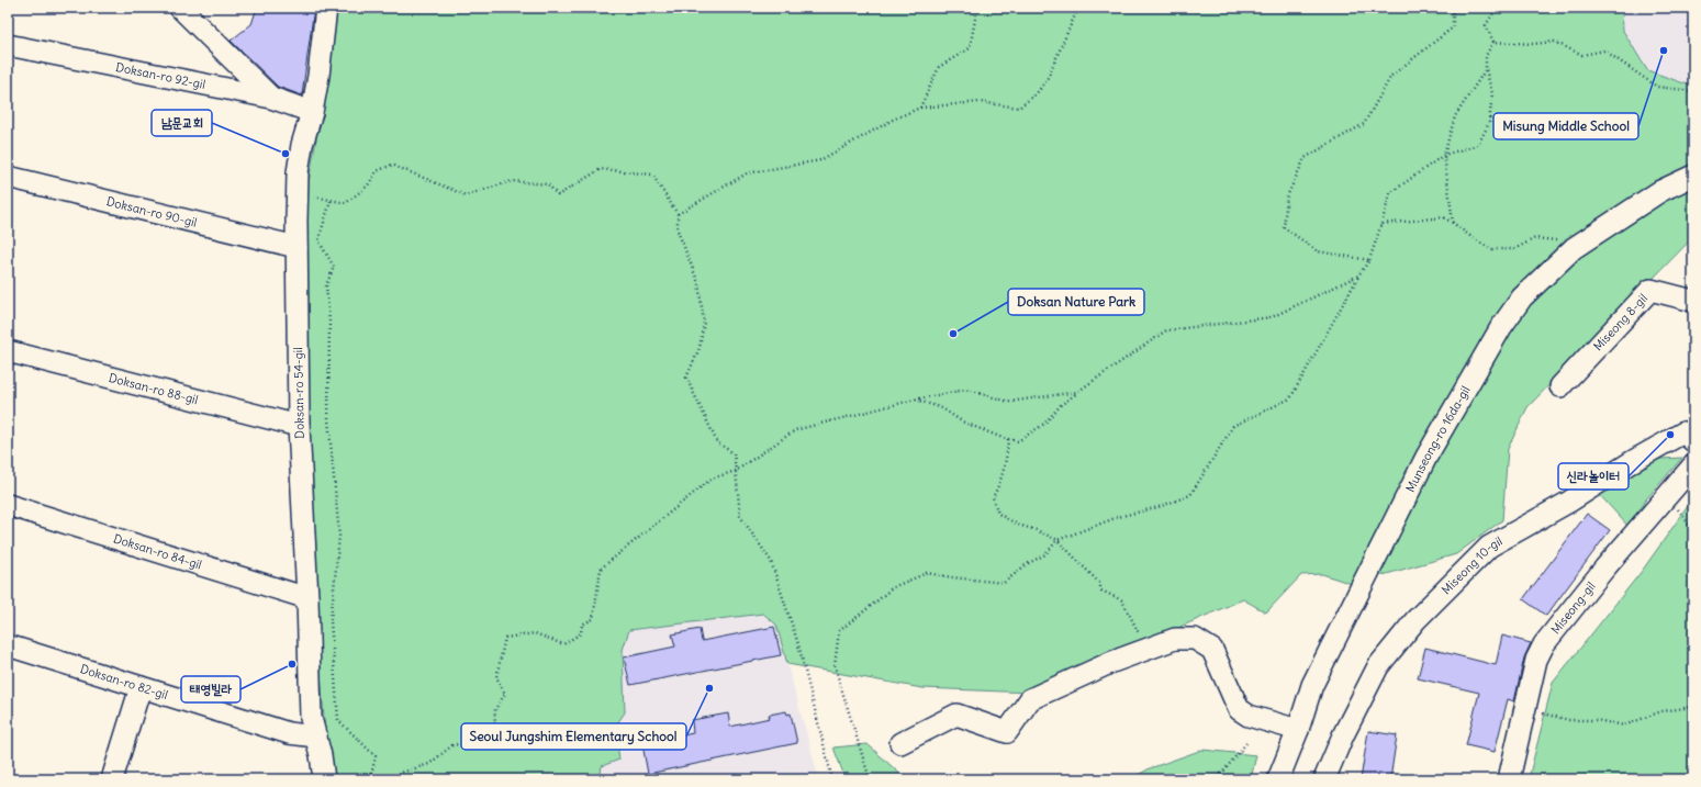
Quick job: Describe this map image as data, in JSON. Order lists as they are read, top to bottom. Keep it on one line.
{"streets":{"street":["Doksan-ro 92-gil","Doksan-ro 90-gil","Miseong 8-gil","Doksan-ro 88-gil","Doksan-ro 54-gil","Munseong-ro 16da-gil","Doksan-ro 84-gil","Miseong 10-gil","Miseong-gil","Doksan-ro 82-gil"]},"crossings":[["Doksan-ro 92-gil","Doksan-ro 54-gil"],["Doksan-ro 90-gil","Doksan-ro 54-gil"],["Doksan-ro 88-gil","Doksan-ro 54-gil"],["Doksan-ro 54-gil","Doksan-ro 84-gil"],["Doksan-ro 54-gil","Doksan-ro 82-gil"]],"places":["Misung Middle School","남문교회","Doksan Nature Park","신라놀이터","태영빌라","Seoul Jungshim Elementary School"]}
